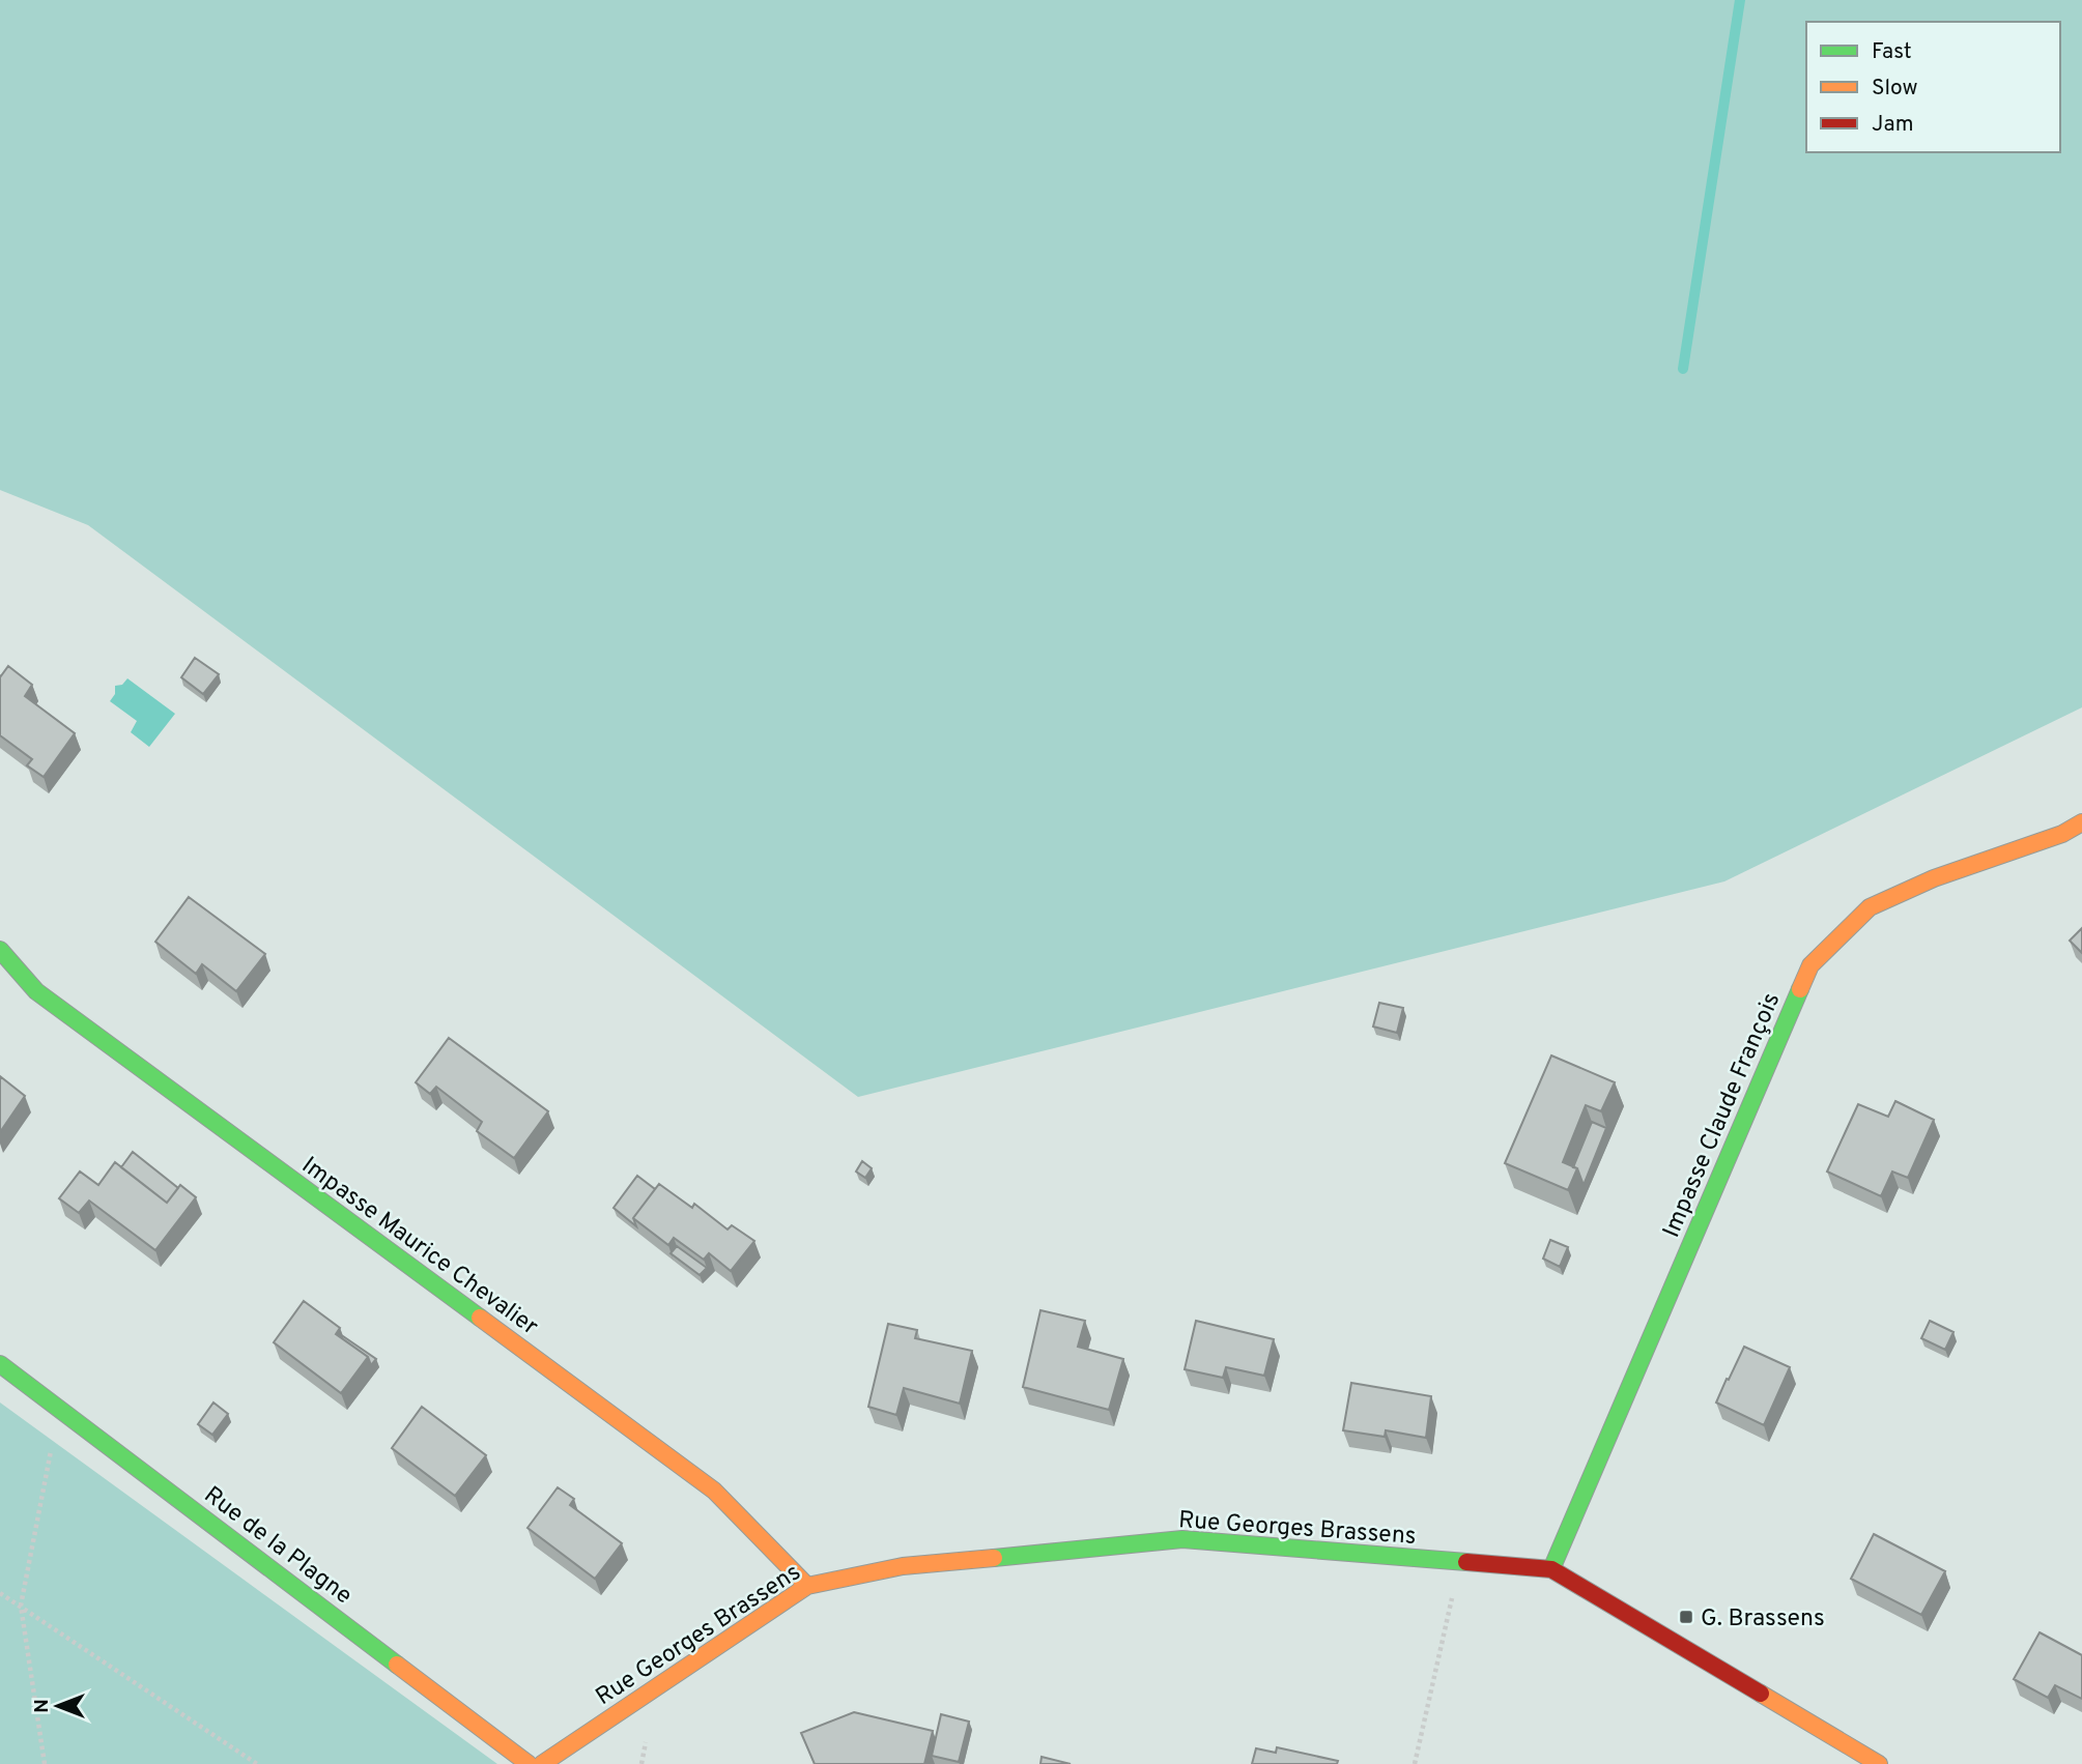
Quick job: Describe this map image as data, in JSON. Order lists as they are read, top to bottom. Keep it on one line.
{"streets":{"street":["Impasse Claude François","Impasse Maurice Chevalier","Rue Georges Brassens","Rue de la Plagne"]},"crossings":[["Impasse Claude François","Rue Georges Brassens"],["Impasse Maurice Chevalier","Rue Georges Brassens"]],"places":{"transit":["G. Brassens"]},"legend":["Fast","Slow","Jam"],"north":"left"}
